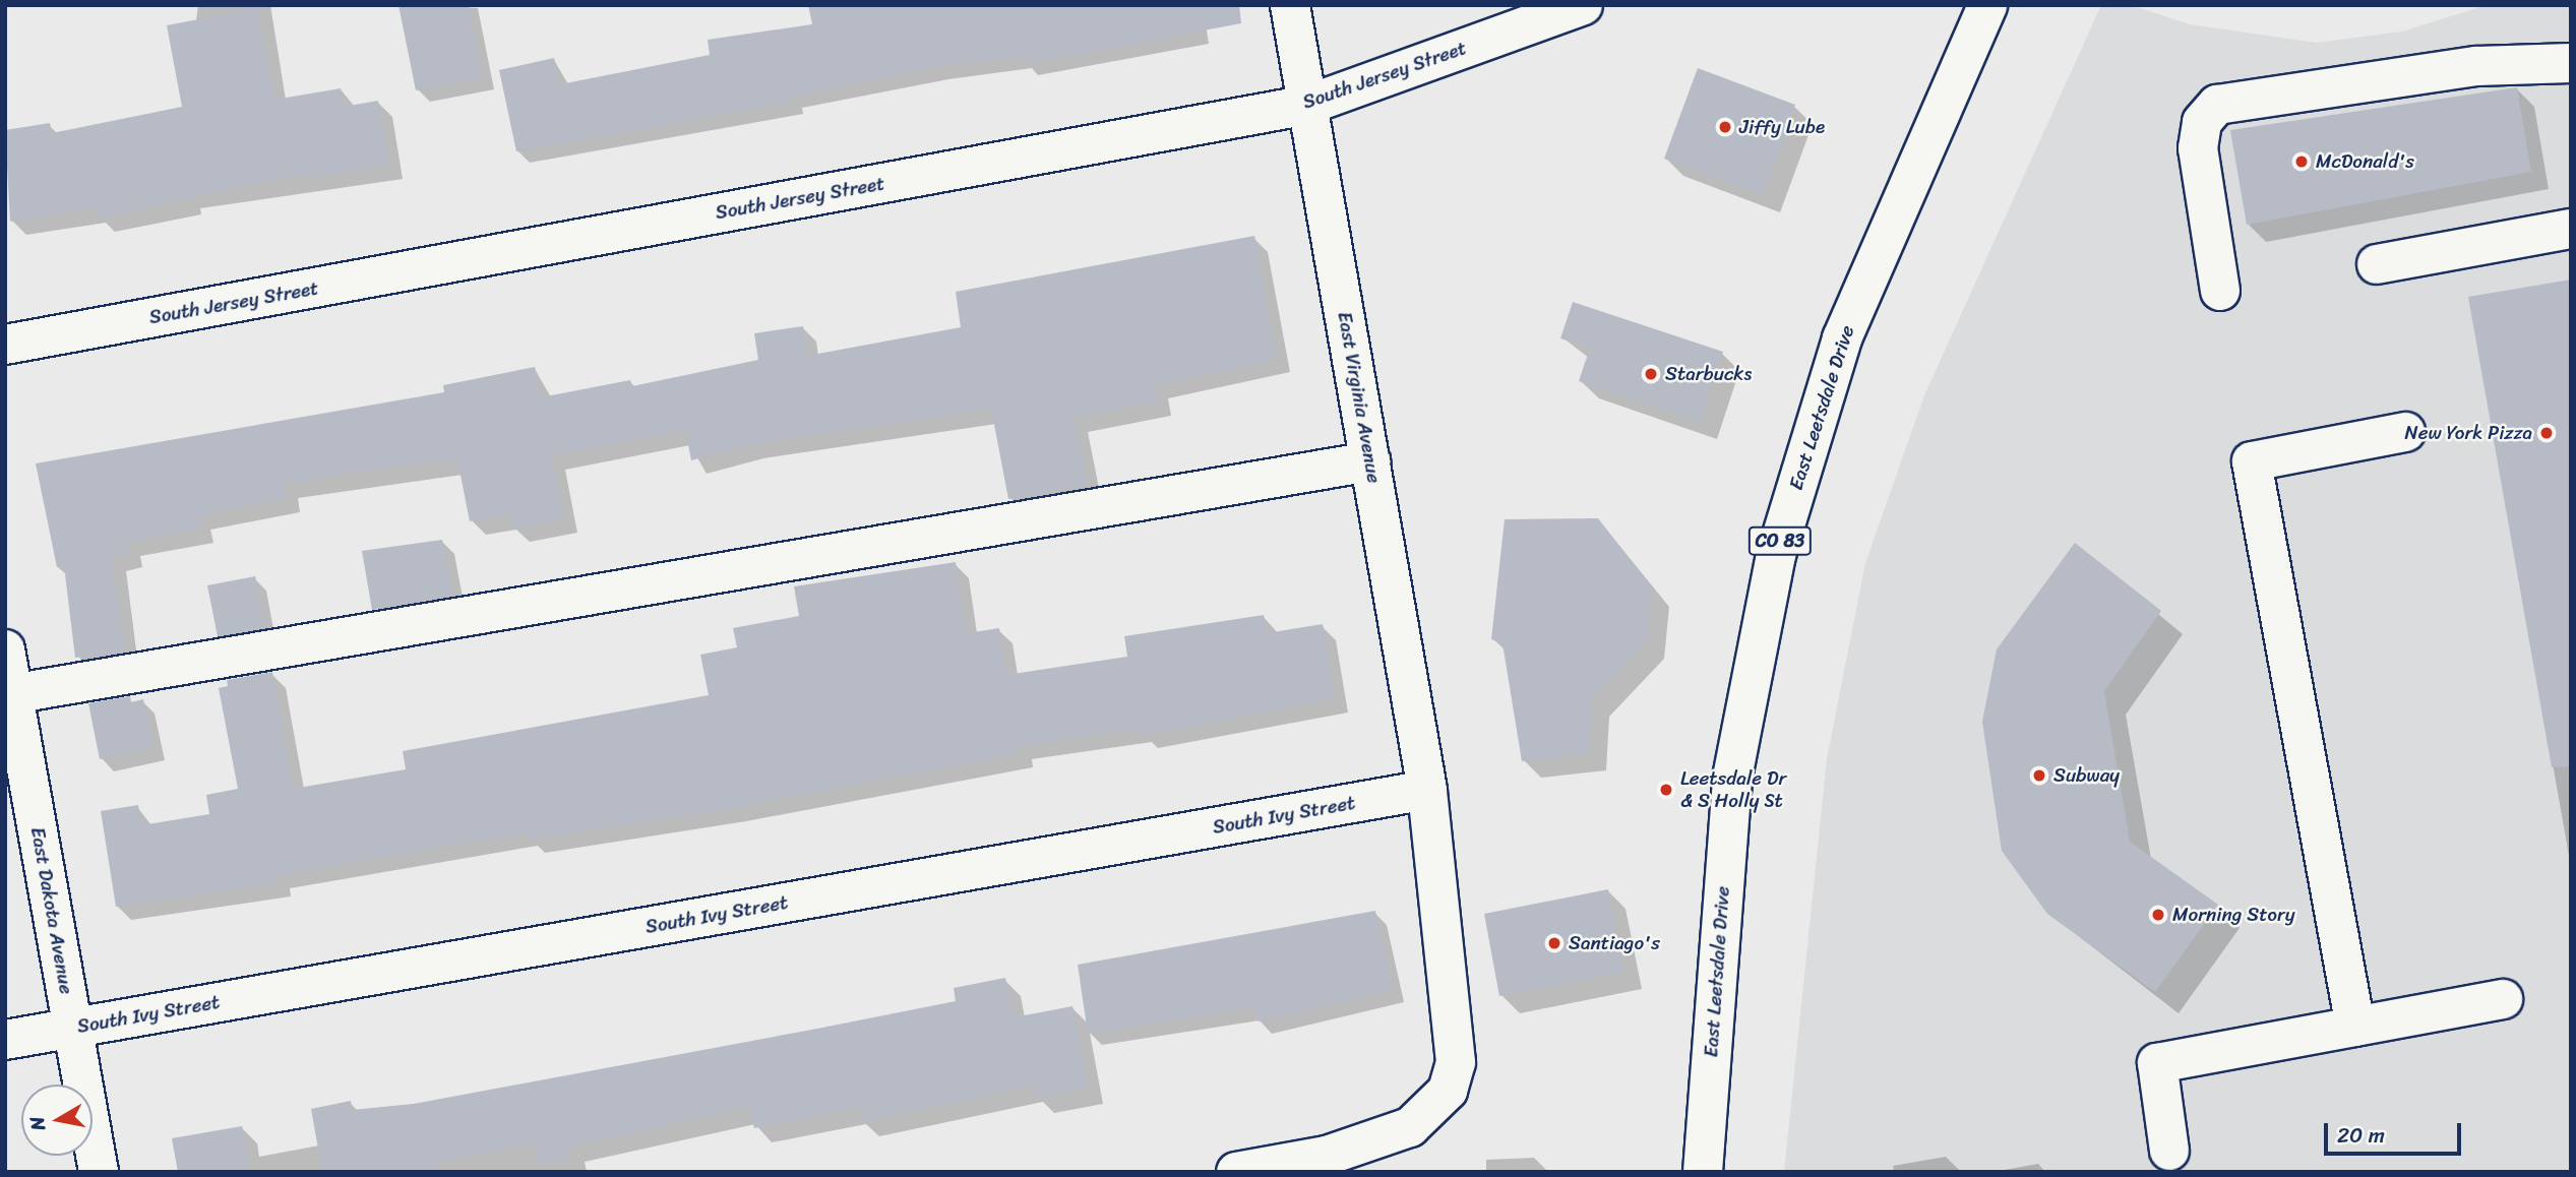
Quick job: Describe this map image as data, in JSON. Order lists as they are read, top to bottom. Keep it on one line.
{"streets":{"street":["South Jersey Street","East Virginia Avenue","East Leetsdale Drive","CO 83","South Ivy Street","East Dakota Avenue"]},"crossings":[["South Jersey Street","East Virginia Avenue"],["East Virginia Avenue","South Ivy Street"],["South Ivy Street","East Dakota Avenue"]],"places":["Jiffy Lube","McDonald's","Starbucks","New York Pizza","Subway","Leetsdale Dr & S Holly St","Morning Story","Santiago's"],"scale_bar":"20 m","north":"left"}
